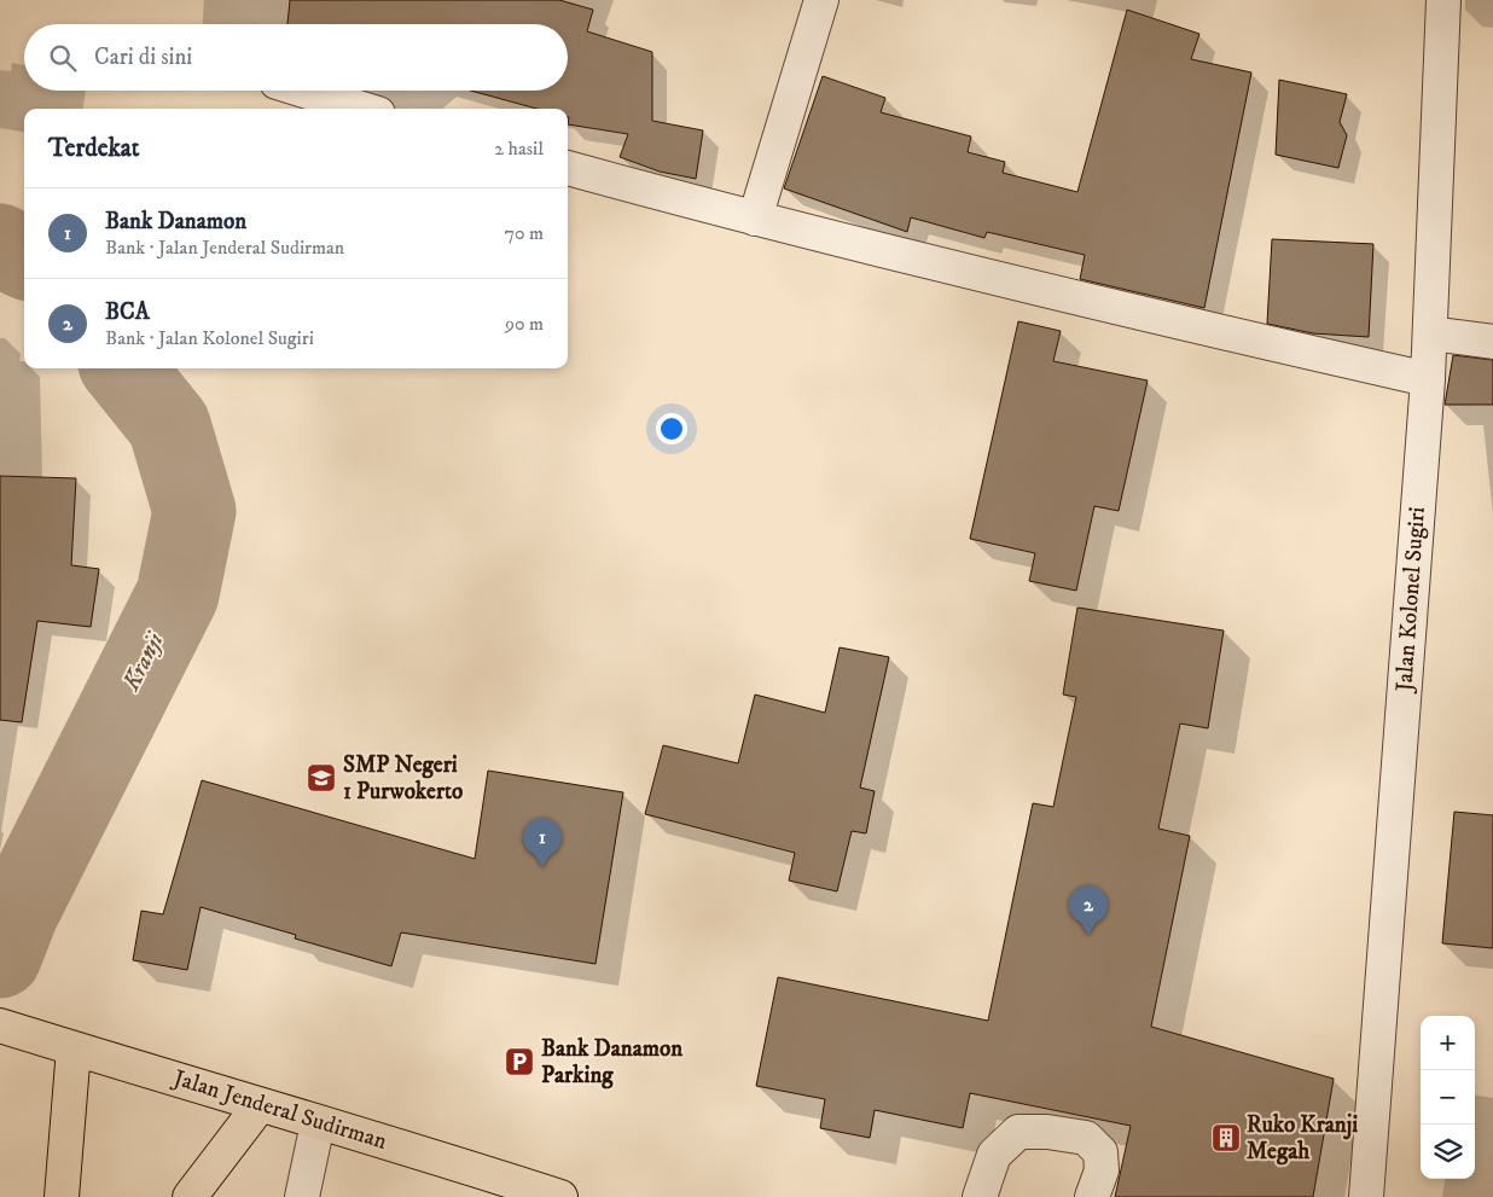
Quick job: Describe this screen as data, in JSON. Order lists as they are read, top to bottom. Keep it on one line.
{"streets":{"main road":["Jalan Jenderal Sudirman"],"street":["Jalan Kolonel Sugiri"]},"water":["Kranji"],"places":{"school or university":["SMP Negeri 1 Purwokerto"],"parking":["Bank Danamon Parking"],"building":["Ruko Kranji Megah"]},"page":{"search":"Cari di sini","heading":["Terdekat","2 hasil"],"list":[{"mark":"1","name":"Bank Danamon","note":"Bank · Jalan Jenderal Sudirman","value":"70 m"},{"mark":"2","name":"BCA","note":"Bank · Jalan Kolonel Sugiri","value":"90 m"}],"pins":["1","2"],"map_buttons":["+","−"]}}
